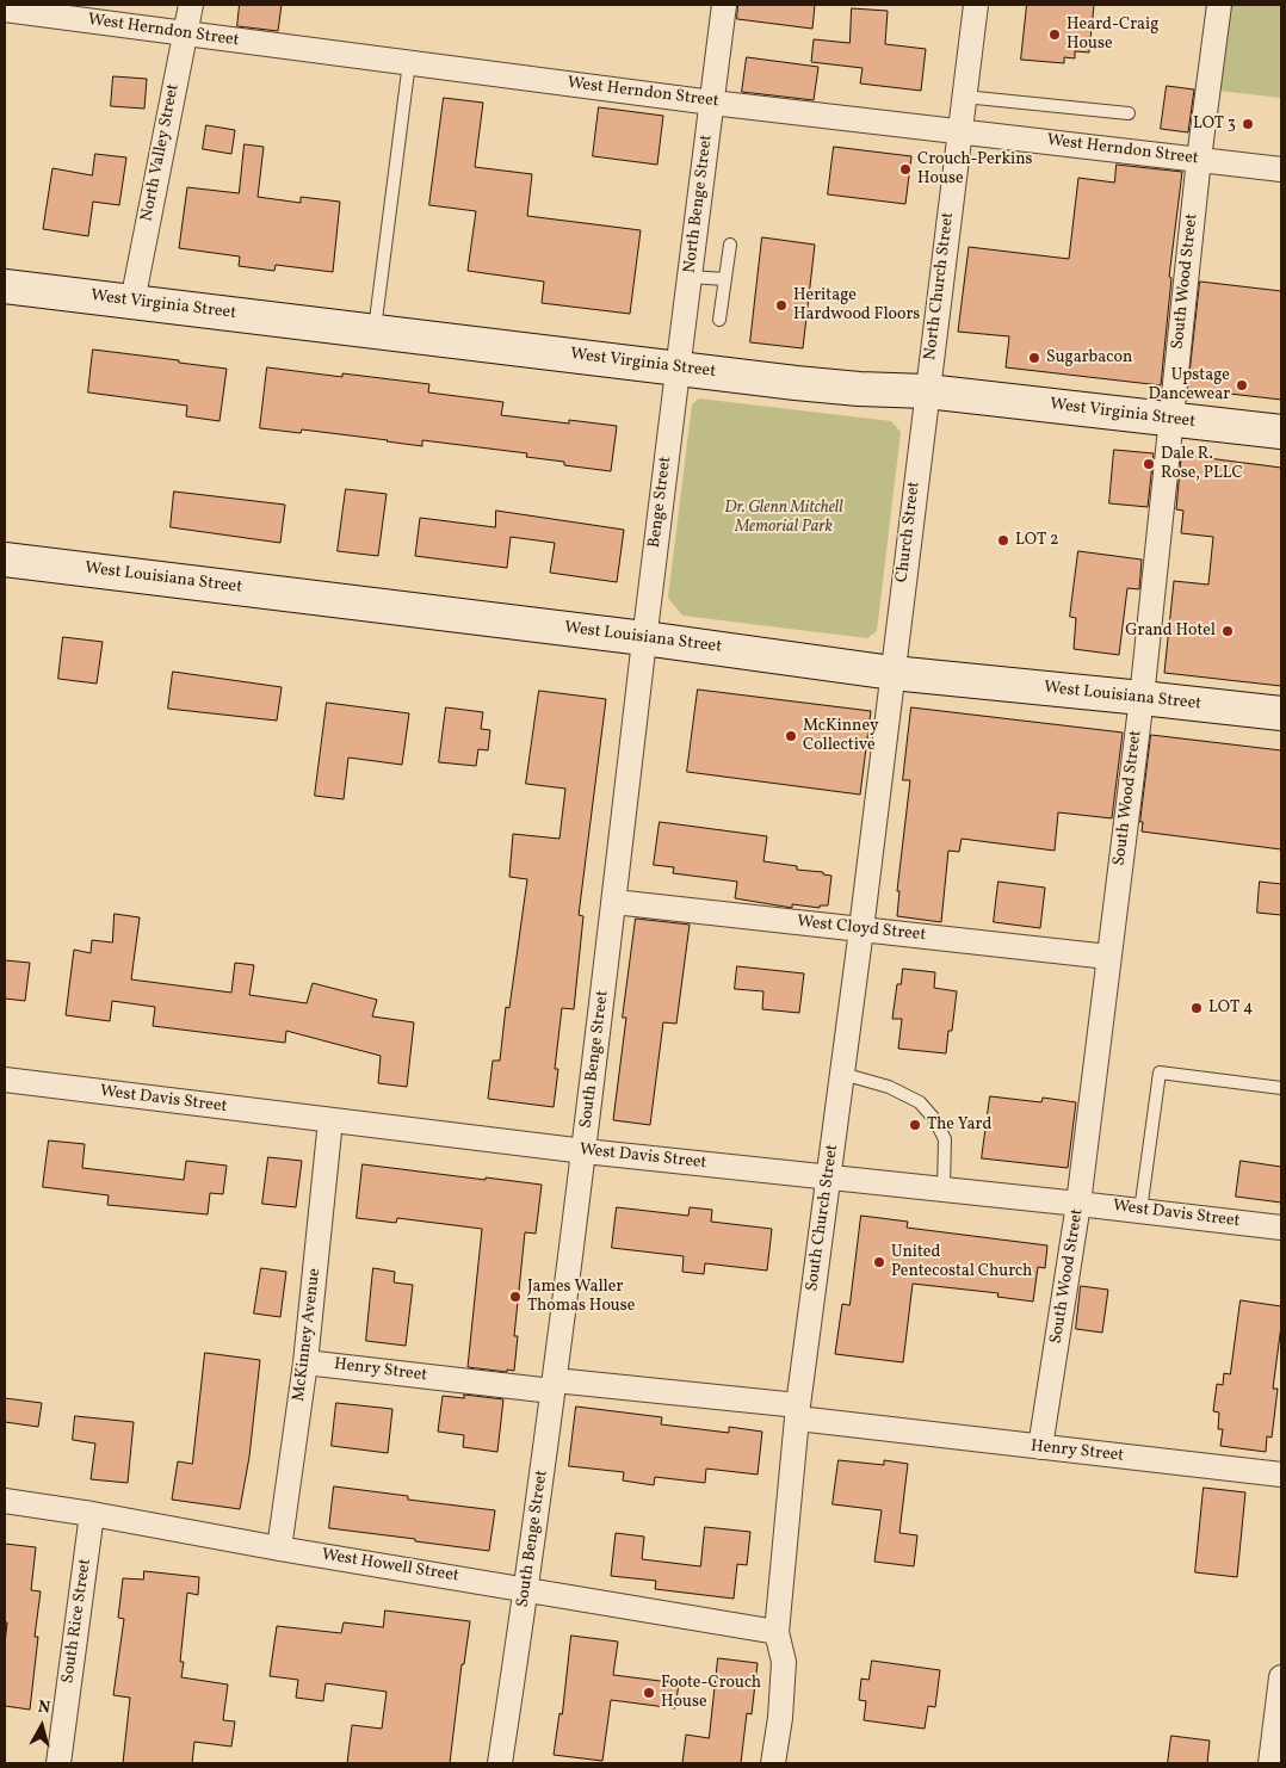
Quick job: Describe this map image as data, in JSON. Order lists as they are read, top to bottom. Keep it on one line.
{"streets":{"main road":["West Virginia Street","West Louisiana Street"],"street":["West Herndon Street","North Valley Street","North Benge Street","South Wood Street","North Church Street","Benge Street","Church Street","West Cloyd Street","South Benge Street","West Davis Street","South Church Street","McKinney Avenue","Henry Street","West Howell Street","South Rice Street"]},"crossings":[["West Herndon Street","North Valley Street"],["West Herndon Street","North Benge Street"],["West Herndon Street","South Wood Street"],["West Herndon Street","North Church Street"],["North Valley Street","West Virginia Street"],["North Benge Street","West Virginia Street"],["North Benge Street","Benge Street"],["South Wood Street","West Virginia Street"],["South Wood Street","West Louisiana Street"],["South Wood Street","West Cloyd Street"],["South Wood Street","West Davis Street"],["South Wood Street","Henry Street"],["North Church Street","West Virginia Street"],["North Church Street","Church Street"],["West Virginia Street","Benge Street"],["West Virginia Street","Church Street"],["Benge Street","West Louisiana Street"],["Benge Street","South Benge Street"],["Church Street","West Louisiana Street"],["Church Street","South Church Street"],["West Louisiana Street","South Benge Street"],["West Louisiana Street","South Church Street"],["West Cloyd Street","South Benge Street"],["West Cloyd Street","South Church Street"],["South Benge Street","West Davis Street"],["South Benge Street","Henry Street"],["South Benge Street","West Howell Street"],["West Davis Street","South Church Street"],["West Davis Street","McKinney Avenue"],["South Church Street","Henry Street"],["South Church Street","West Howell Street"],["McKinney Avenue","Henry Street"],["McKinney Avenue","West Howell Street"],["West Howell Street","South Rice Street"]],"parks":["Dr. Glenn Mitchell Memorial Park"],"places":["Heard-Craig House","LOT 3","Crouch-Perkins House","Heritage Hardwood Floors","Sugarbacon","Upstage Dancewear","Dale R. Rose, PLLC","LOT 2","Grand Hotel","McKinney Collective","LOT 4","The Yard","United Pentecostal Church","James Waller Thomas House","Foote-Crouch House"],"north":"top"}
